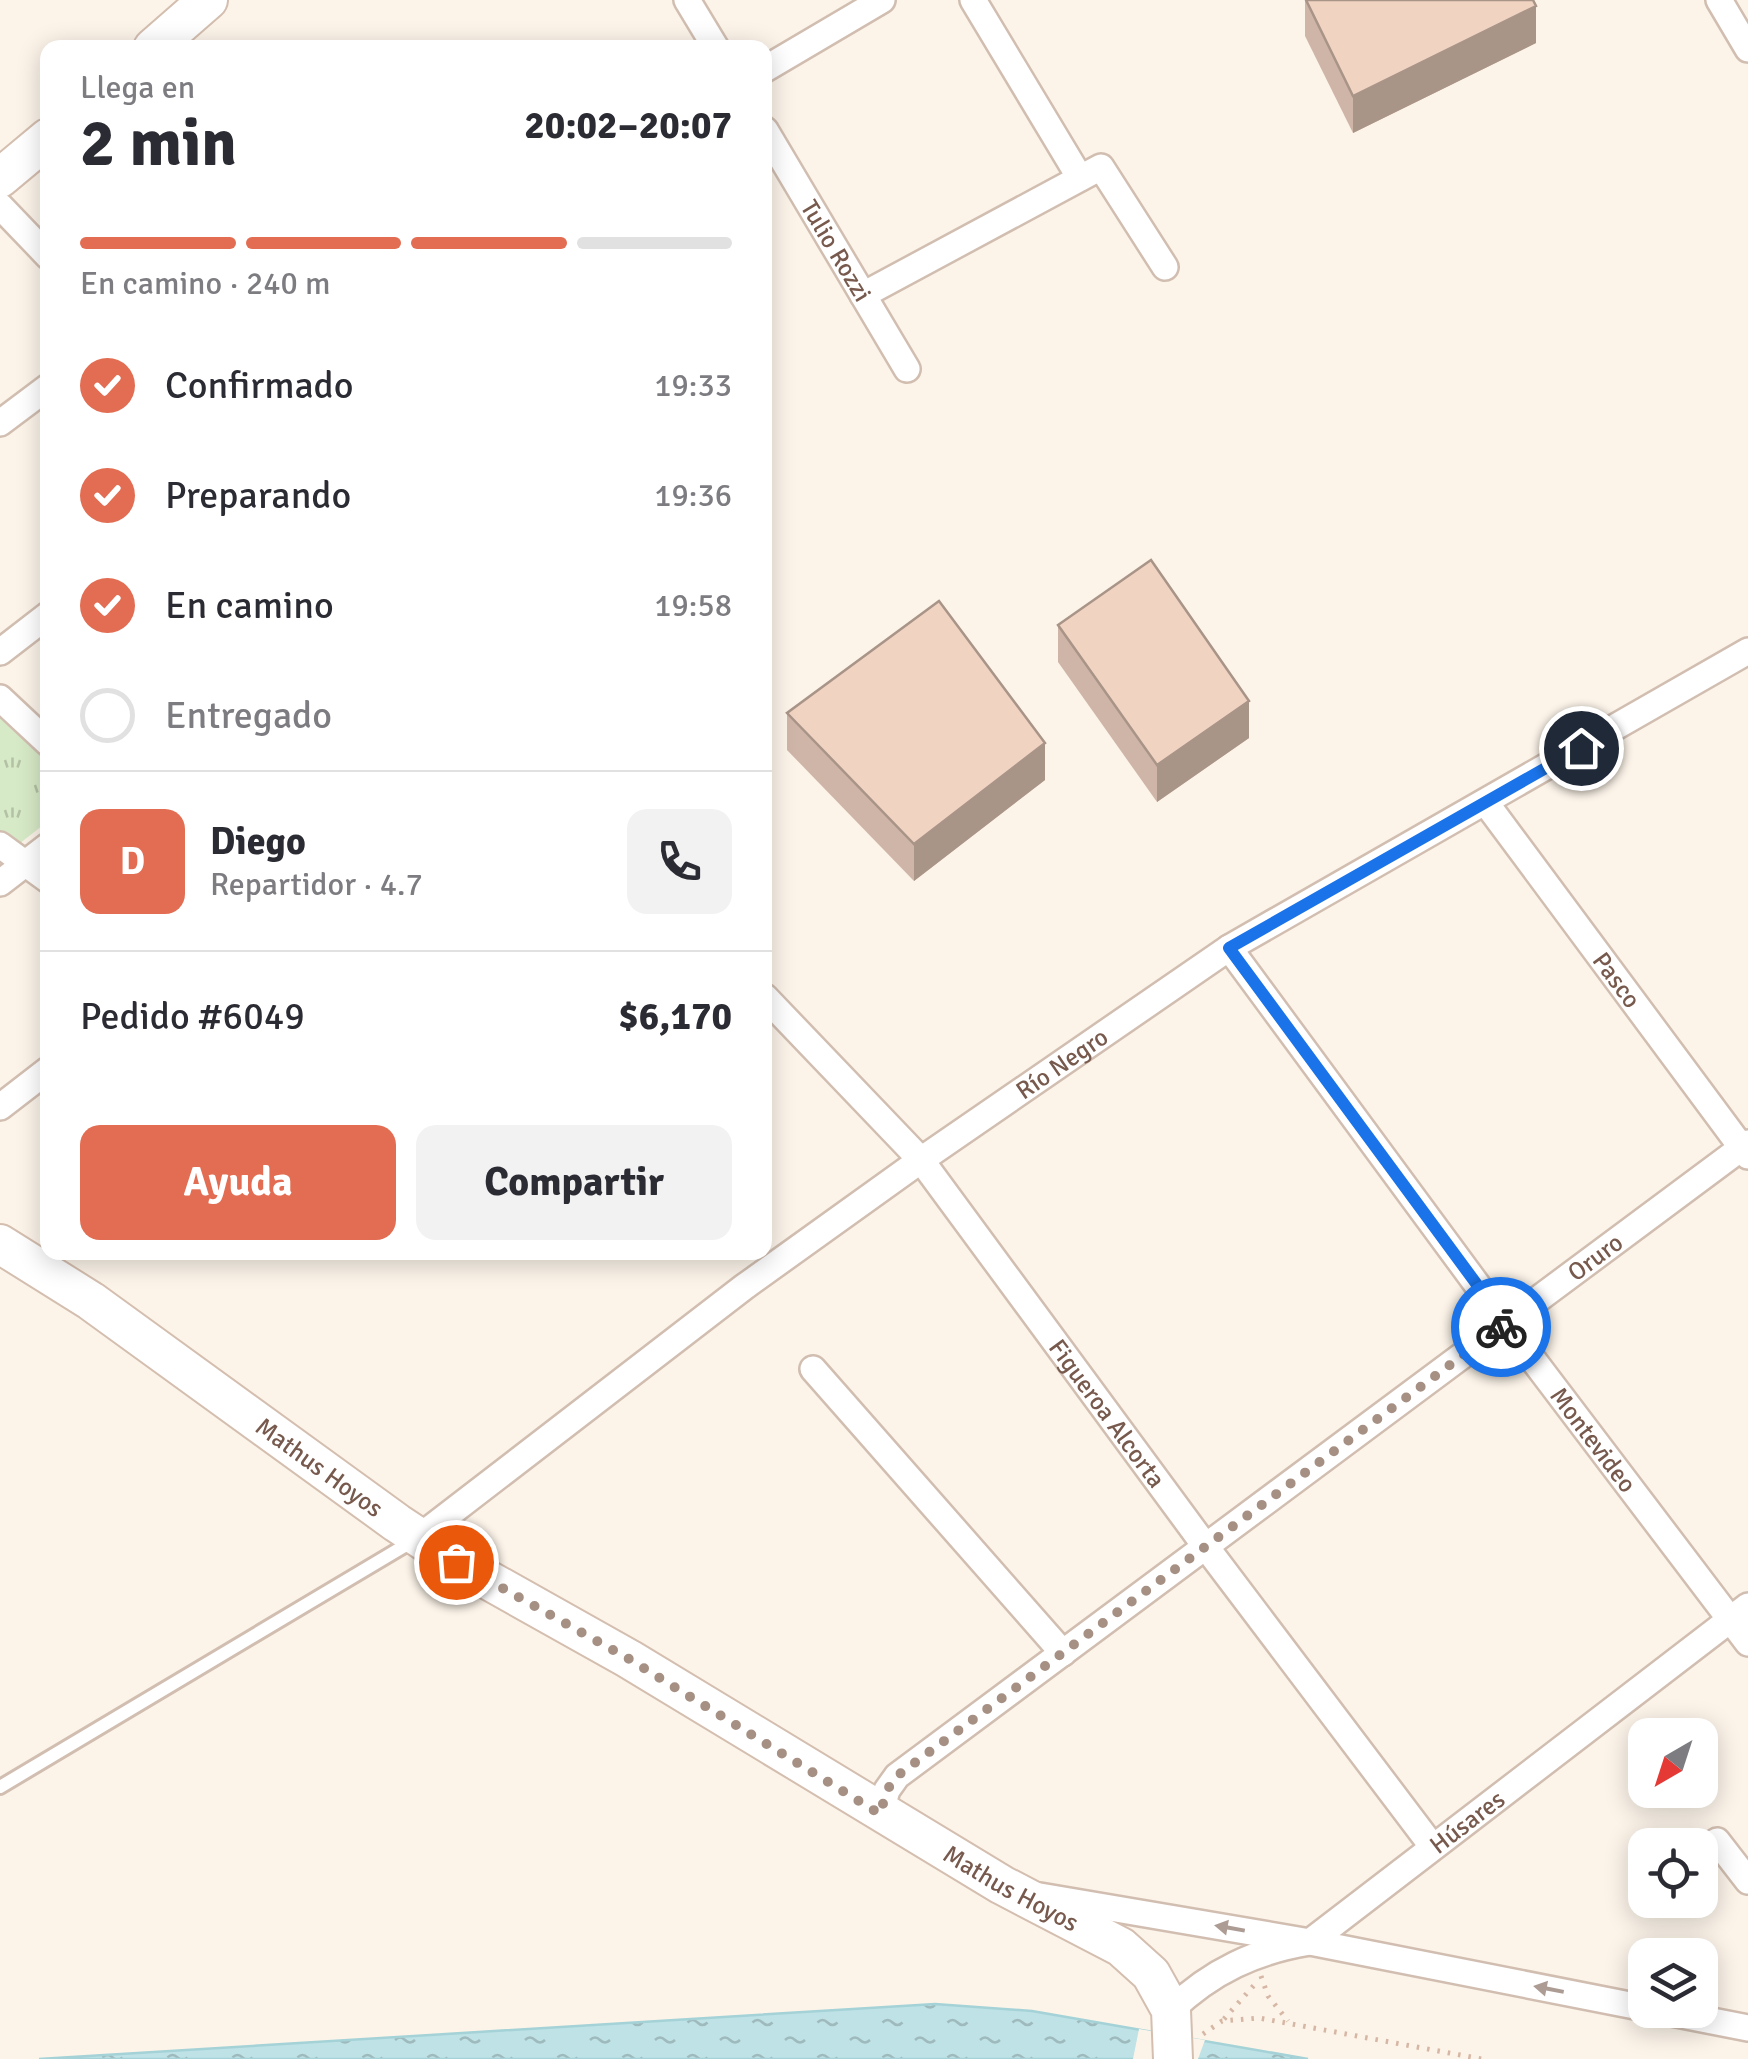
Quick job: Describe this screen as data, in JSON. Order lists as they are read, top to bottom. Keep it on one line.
{"streets":{"main road":["Mathus Hoyos"],"street":["Tulio Rozzi","Pasco","Río Negro","Oruro","Figueroa Alcorta","Montevideo","Húsares"]},"crossings":[["Pasco","Río Negro"],["Pasco","Oruro"],["Río Negro","Figueroa Alcorta"],["Río Negro","Montevideo"],["Río Negro","Mathus Hoyos"],["Oruro","Figueroa Alcorta"],["Oruro","Montevideo"],["Oruro","Mathus Hoyos"],["Figueroa Alcorta","Húsares"],["Montevideo","Húsares"],["Mathus Hoyos","Húsares"]],"north":"bottom left","page":{"heading":["2 min","Llega en","20:02–20:07"],"panel":["Diego","Repartidor · 4.7","Pedido #6049","$6,170"],"bar":"En camino · 240 m","list":[["Confirmado","19:33"],["Preparando","19:36"],["En camino","19:58"],"Entregado"],"round":"D","buttons":["Ayuda","Compartir"]}}
